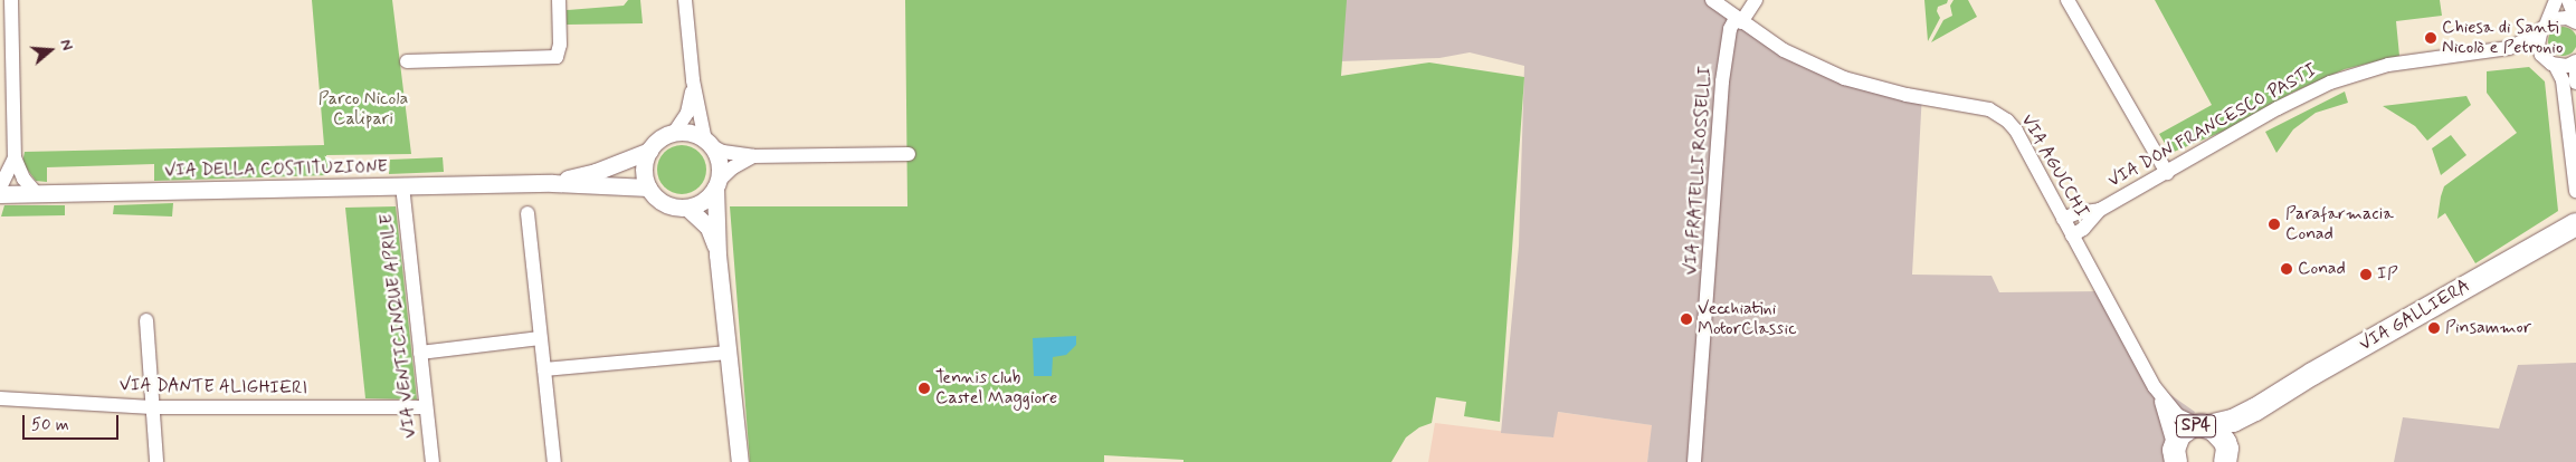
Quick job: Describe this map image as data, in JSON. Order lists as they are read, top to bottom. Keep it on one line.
{"streets":{"main road":["VIA GALLIERA","SP4"],"street":["VIA DON FRANCESCO PASTI","VIA AGUCCHI","VIA DELLA COSTITUZIONE","VIA FRATELLI ROSSELLI","VIA VENTICINQUE APRILE","VIA DANTE ALIGHIERI"]},"crossings":[["VIA DON FRANCESCO PASTI","VIA AGUCCHI"],["VIA AGUCCHI","VIA FRATELLI ROSSELLI"],["VIA DELLA COSTITUZIONE","VIA VENTICINQUE APRILE"],["VIA GALLIERA","SP4"],["VIA VENTICINQUE APRILE","VIA DANTE ALIGHIERI"]],"parks":["Parco Nicola Calipari"],"places":["Chiesa di Santi Nicolò e Petronio","Parafarmacia Conad","Conad","IP","Vecchiatini MotorClassic","Pinsammor","Tennis club Castel Maggiore"],"scale_bar":"50 m","north":"right"}
